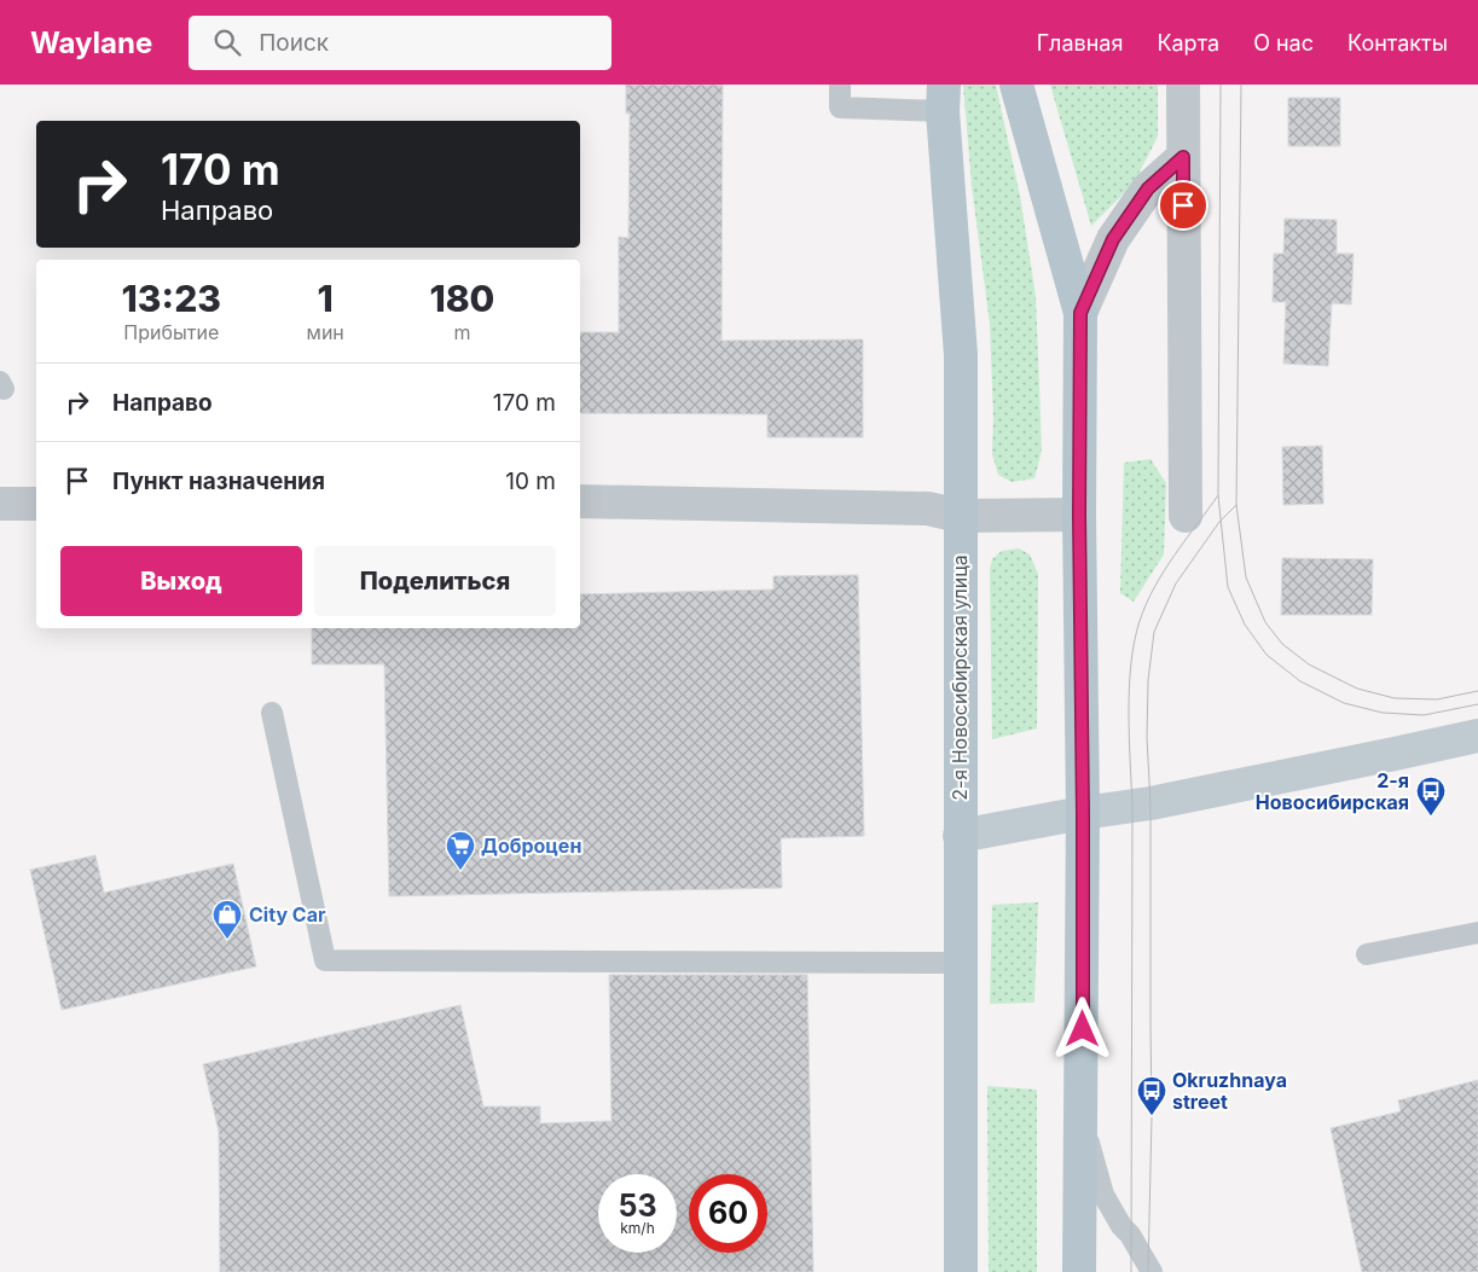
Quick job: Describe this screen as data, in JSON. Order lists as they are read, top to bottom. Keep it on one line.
{"streets":{"main road":["2-я Новосибирская улица"]},"places":{"bus stop":["2-я Новосибирская","Okruzhnaya street"],"supermarket":["Доброцен"],"shop":["City Car"]},"page":{"header":"Waylane","search":"Поиск","nav":["Главная","Карта","О нас","Контакты"],"turn":["170 m","Направо"],"eta":["13:23","Прибытие","1","мин","180","m"],"list":[{"name":"Направо","value":"170 m"},{"name":"Пункт назначения","value":"10 m"}],"buttons":["Выход","Поделиться"],"speed":"53 km/h","limit":"60"}}
